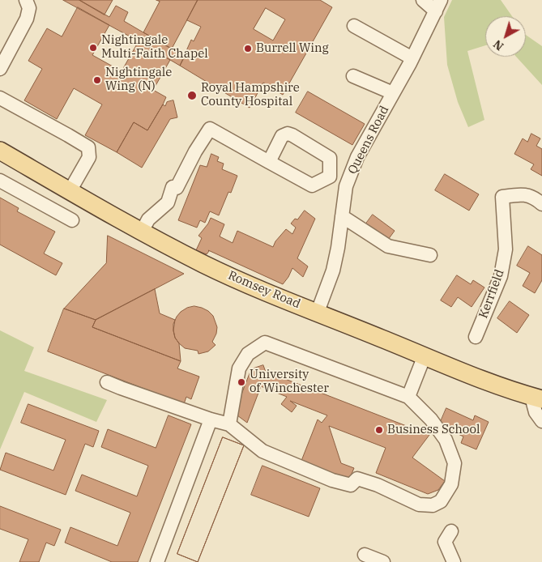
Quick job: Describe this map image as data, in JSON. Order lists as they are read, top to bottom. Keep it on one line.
{"streets":{"main road":["Romsey Road"],"street":["Queens Road","Kerrfield"]},"crossings":[["Queens Road","Romsey Road"]],"places":["Nightingale Multi-Faith Chapel","Burrell Wing","Nightingale Wing (N)","Royal Hampshire County Hospital","University of Winchester","Business School"],"north":"bottom left"}
